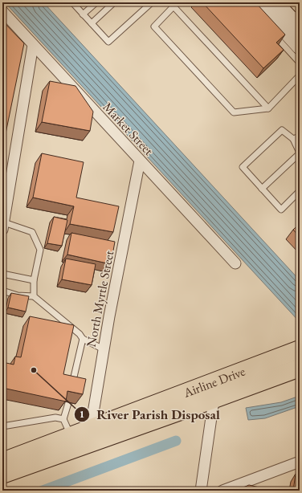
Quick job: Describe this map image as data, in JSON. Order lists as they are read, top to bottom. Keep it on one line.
{"streets":{"highway":["Airline Drive"],"street":["Market Street","North Myrtle Street"]},"crossings":[["Market Street","North Myrtle Street"],["North Myrtle Street","Airline Drive"]],"places":["River Parish Disposal"]}
